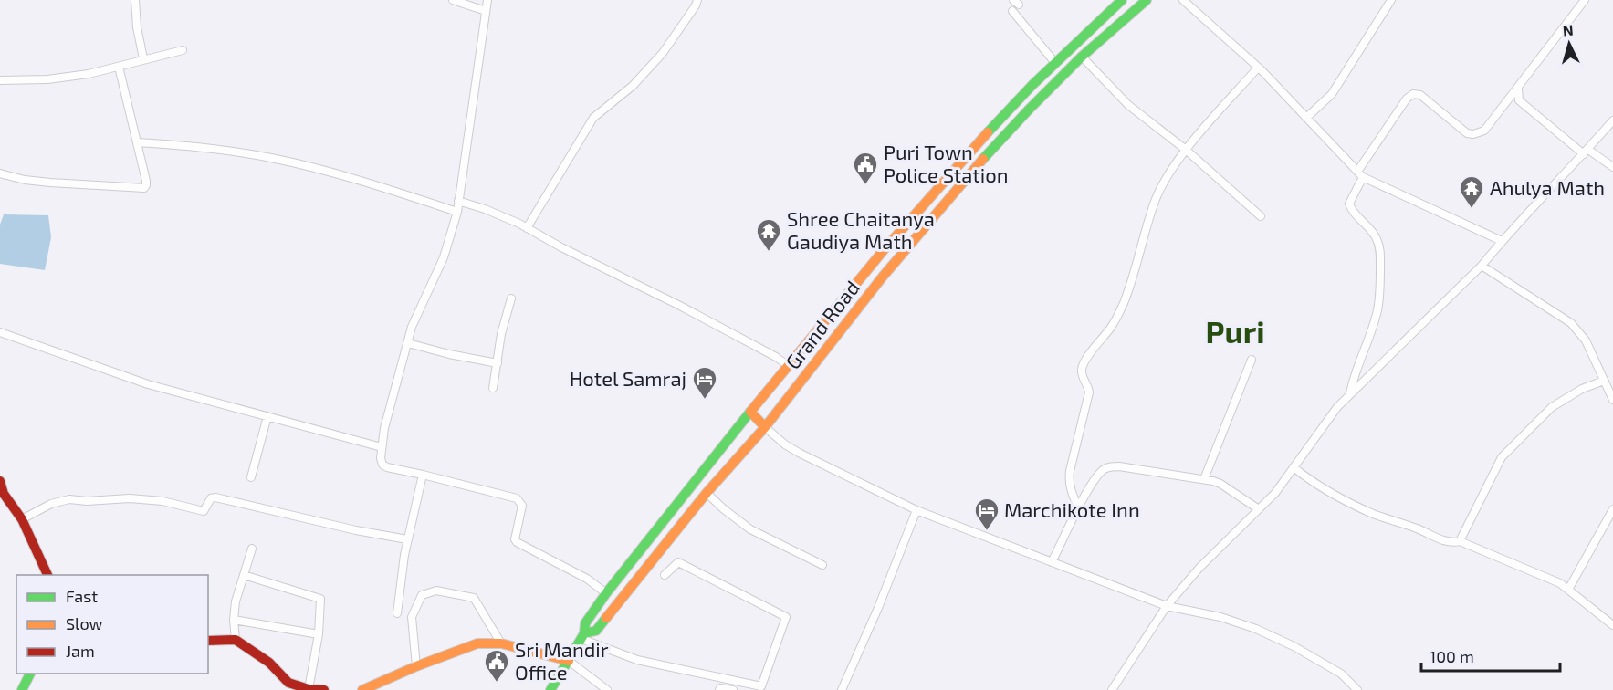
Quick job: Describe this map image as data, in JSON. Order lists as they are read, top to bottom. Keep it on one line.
{"streets":{"main road":["Grand Road"]},"districts":["Puri"],"places":{"public building":["Puri Town Police Station","Sri Mandir Office"],"temple":["Ahulya Math","Shree Chaitanya Gaudiya Math"],"hotel":["Hotel Samraj","Marchikote Inn"]},"legend":["Fast","Slow","Jam"],"scale_bar":"100 m","north":"top"}
